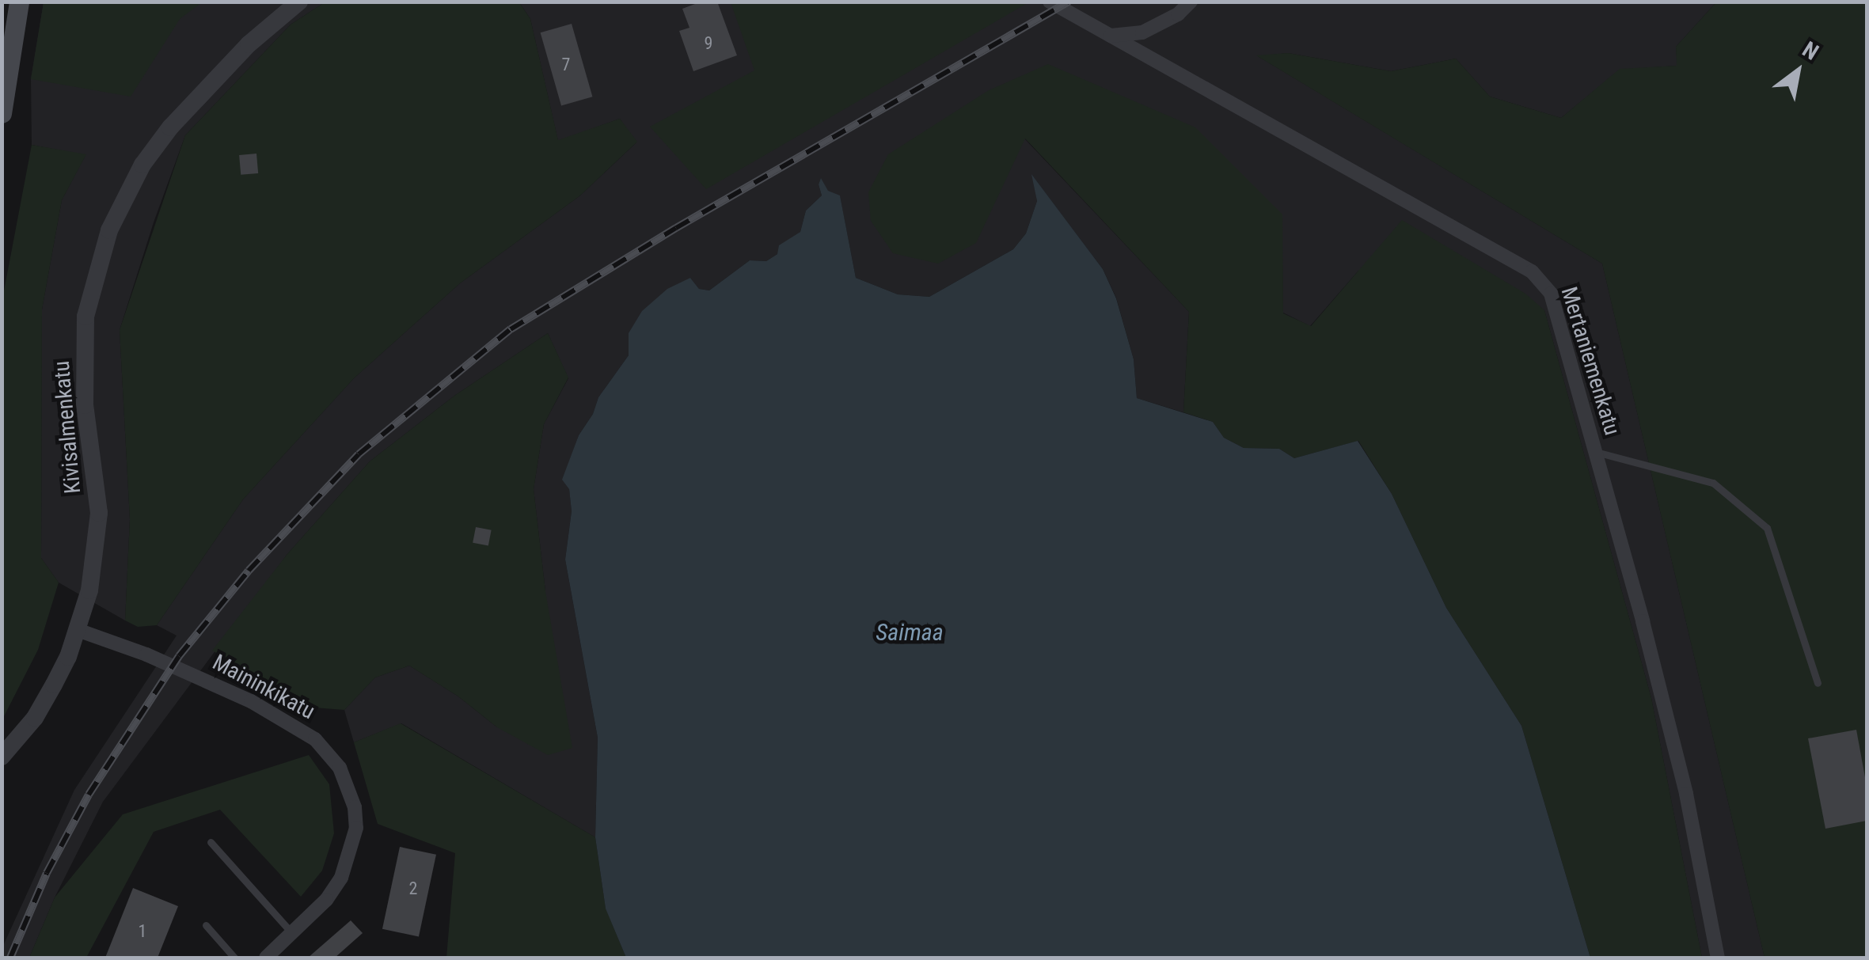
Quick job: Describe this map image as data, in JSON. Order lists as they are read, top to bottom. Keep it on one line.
{"streets":{"street":["Mertaniemenkatu","Kivisalmenkatu","Maininkikatu"]},"crossings":[["Kivisalmenkatu","Maininkikatu"]],"water":["Saimaa"],"house_numbers":["9","7","2","1"],"north":"top right"}
